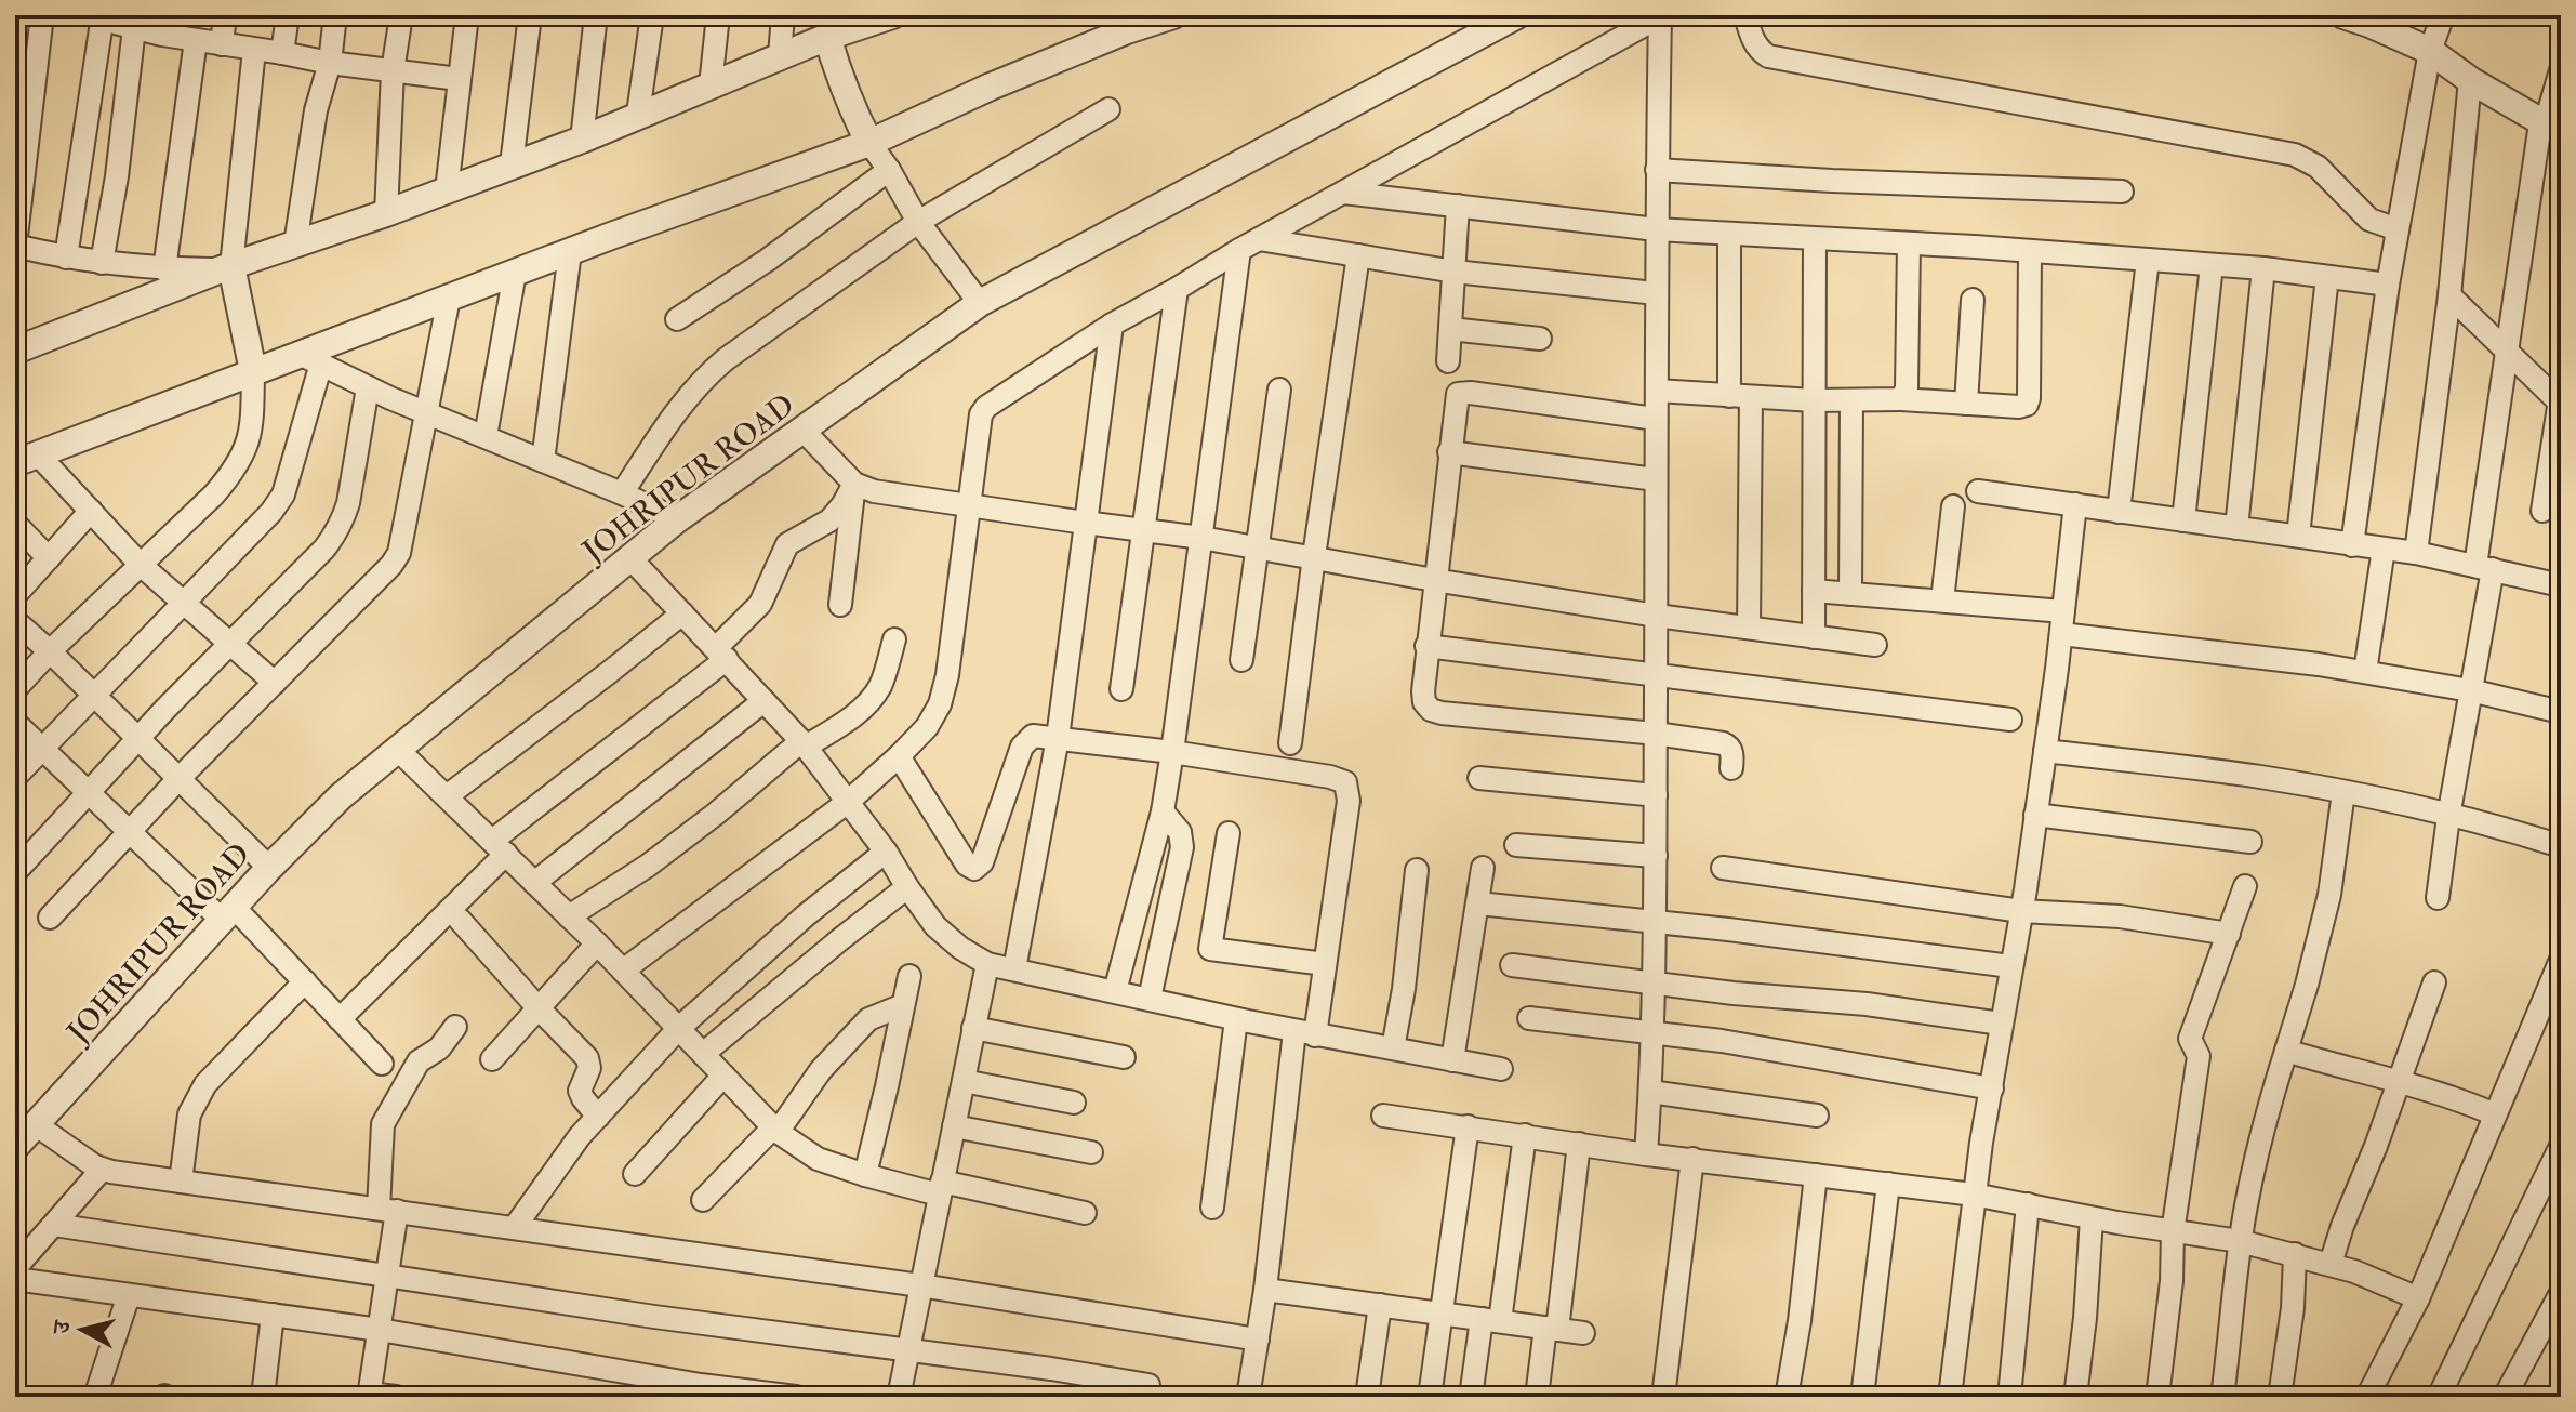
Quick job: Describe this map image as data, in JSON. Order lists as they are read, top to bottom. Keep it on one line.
{"streets":{"street":["JOHRIPUR ROAD"]},"north":"left"}
